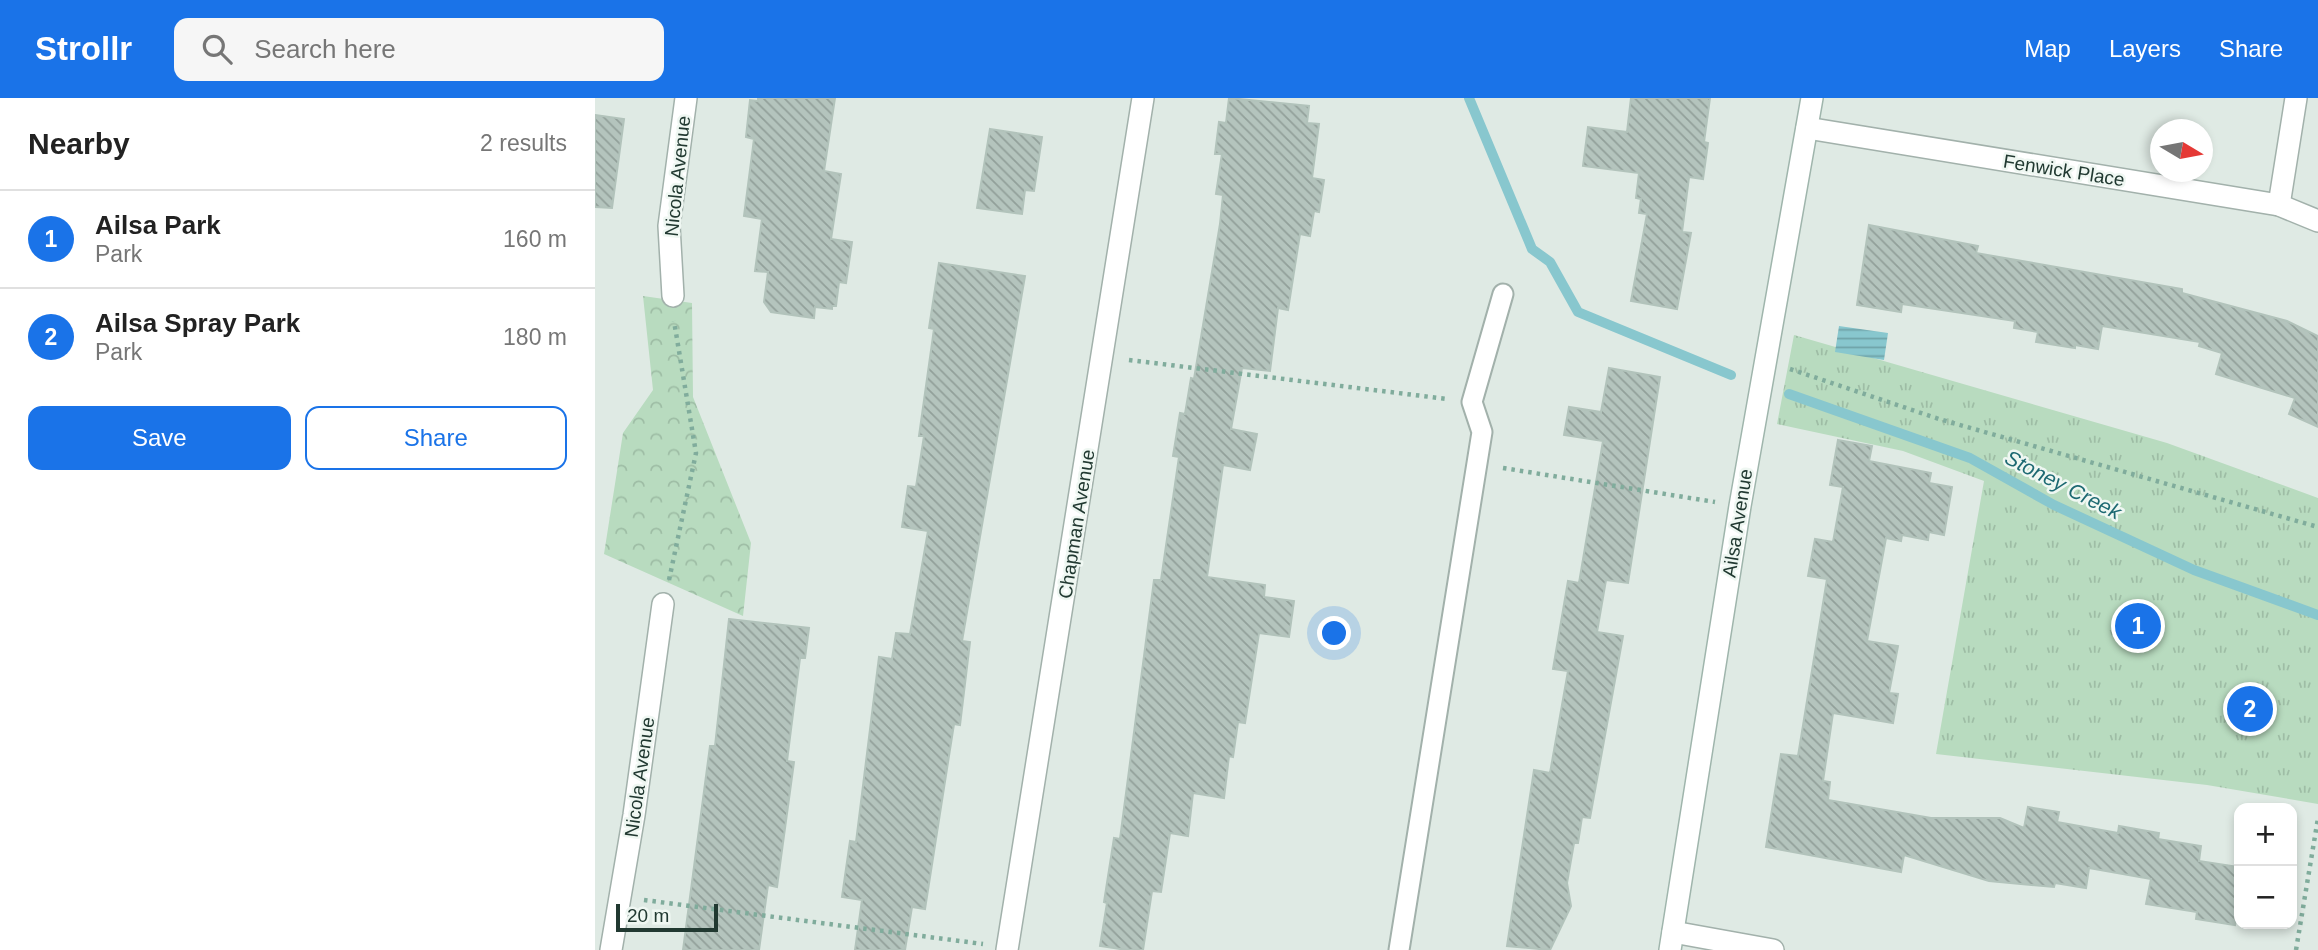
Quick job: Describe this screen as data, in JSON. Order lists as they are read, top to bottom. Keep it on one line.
{"streets":{"street":["Fenwick Place","Nicola Avenue","Ailsa Avenue","Chapman Avenue"]},"crossings":[["Fenwick Place","Ailsa Avenue"]],"water":["Stoney Creek"],"scale_bar":"20 m","north":"right","page":{"header":"Strollr","search":"Search here","nav":["Map","Layers","Share"],"heading":["Nearby","2 results"],"list":[{"mark":"1","name":"Ailsa Park","note":"Park","value":"160 m"},{"mark":"2","name":"Ailsa Spray Park","note":"Park","value":"180 m"}],"buttons":["Save","Share"],"pins":["1","2"],"map_buttons":["+","−"],"scale":"20 m"}}
